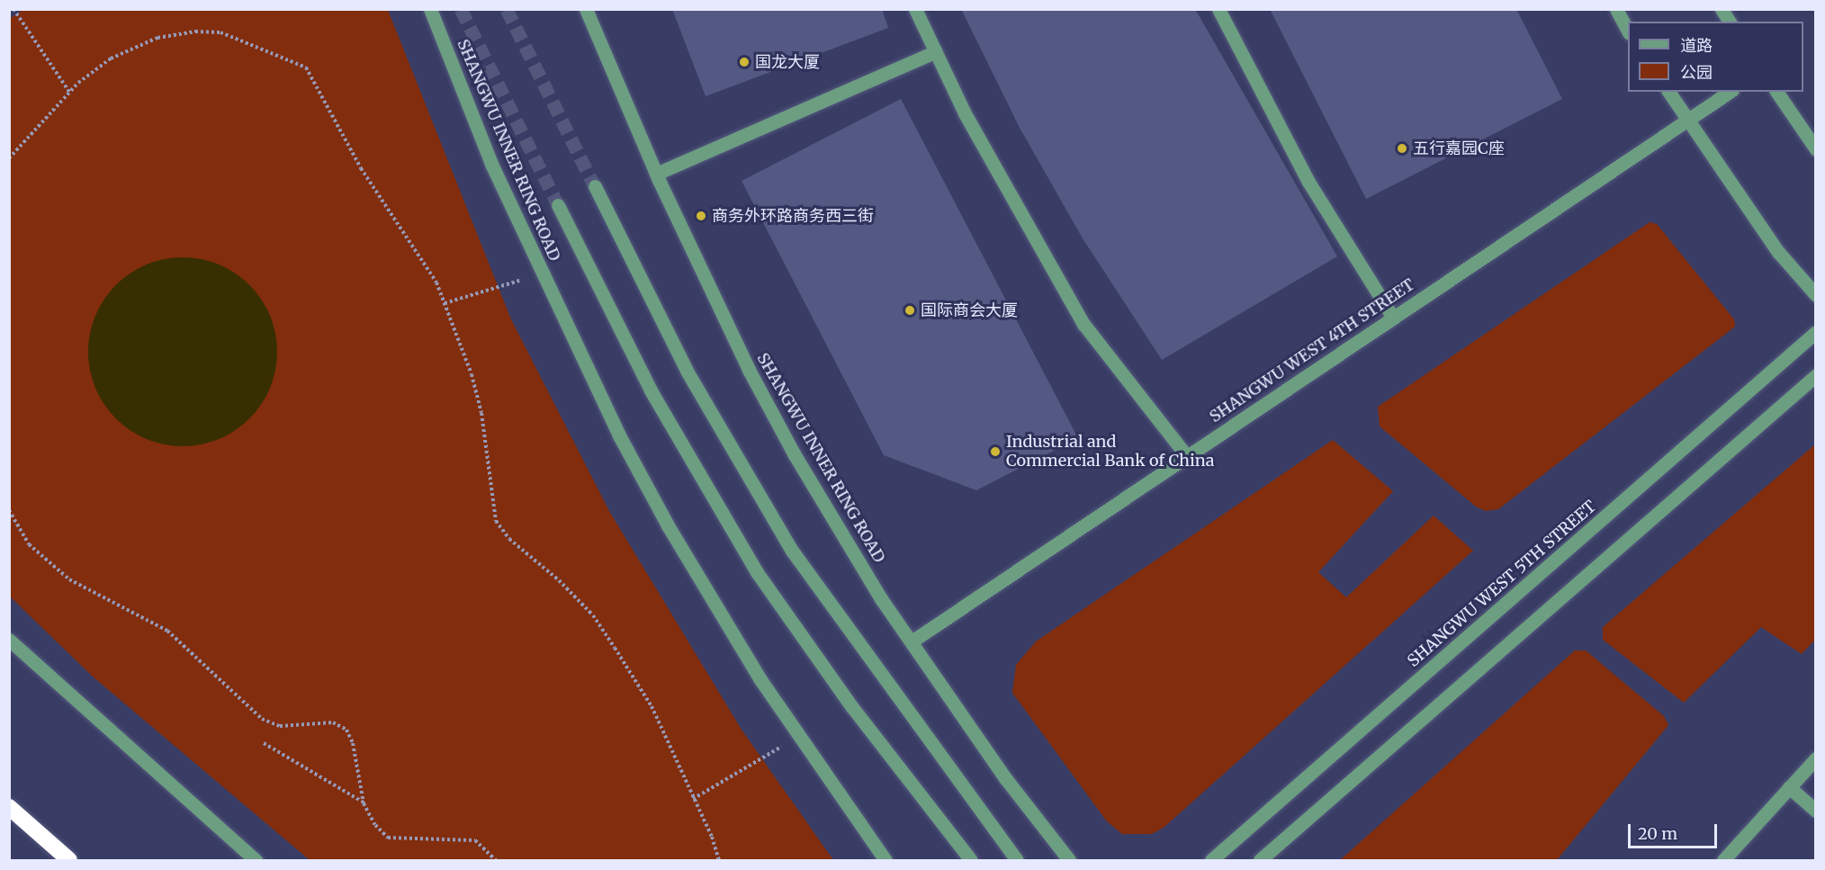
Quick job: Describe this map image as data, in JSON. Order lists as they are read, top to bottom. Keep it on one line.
{"streets":{"street":["SHANGWU INNER RING ROAD","SHANGWU WEST 4TH STREET","SHANGWU WEST 5TH STREET"]},"crossings":[["SHANGWU INNER RING ROAD","SHANGWU WEST 4TH STREET"]],"places":["国龙大厦","五行嘉园C座","商务外环路商务西三街","国际商会大厦","Industrial and Commercial Bank of China"],"legend":["道路","公园"],"scale_bar":"20 m"}
